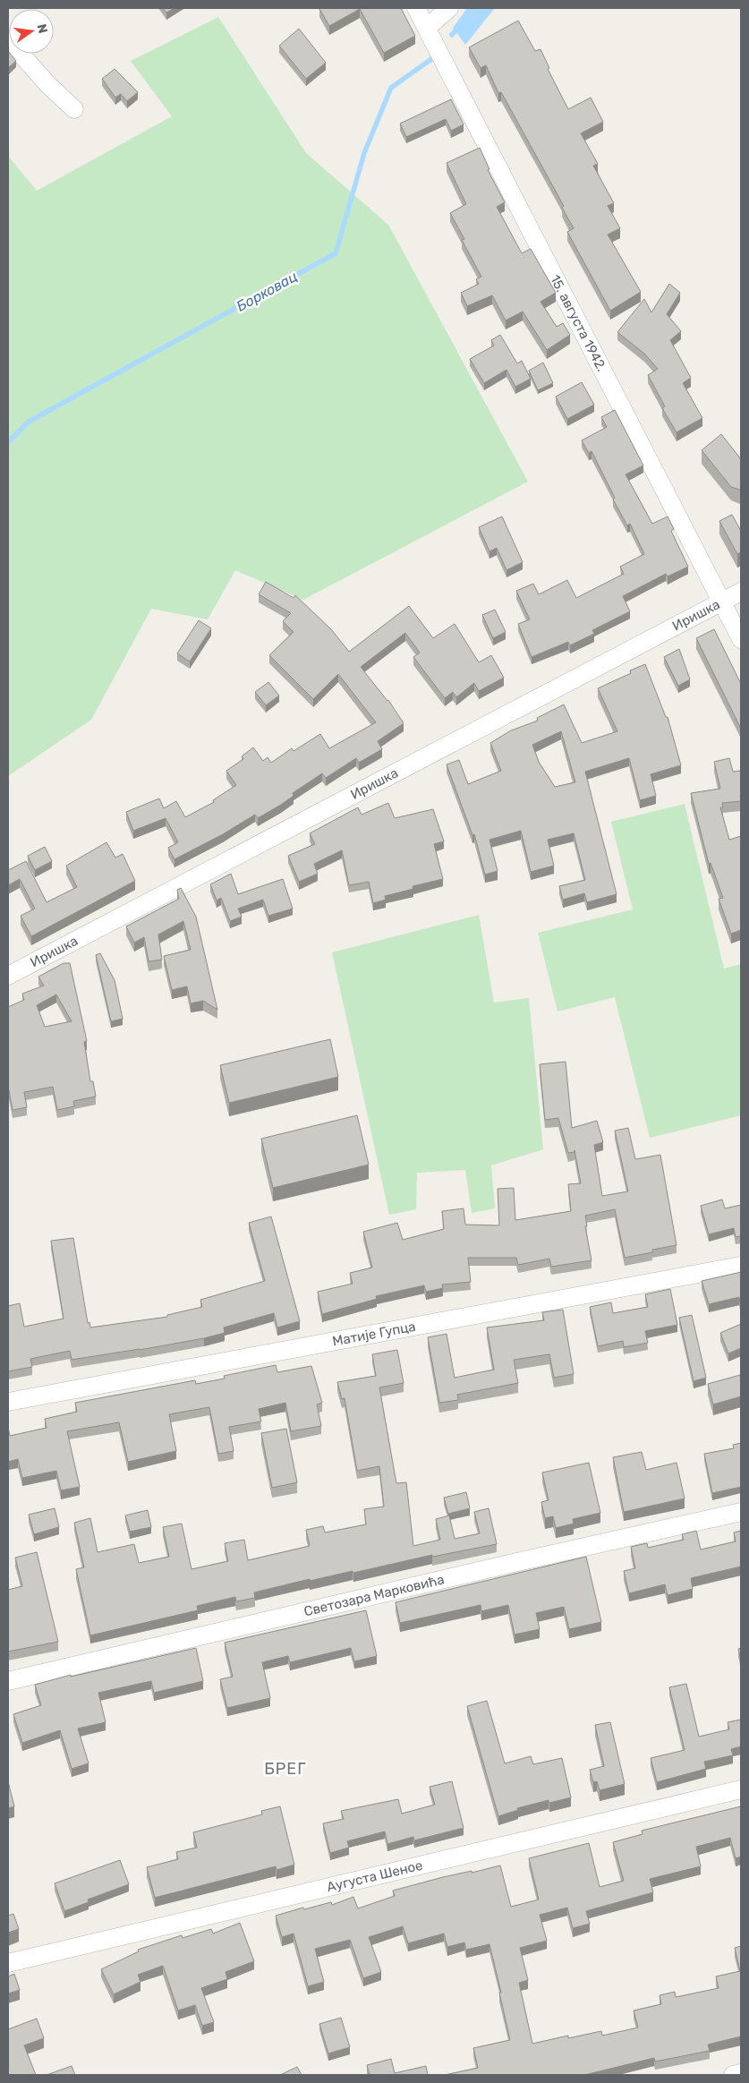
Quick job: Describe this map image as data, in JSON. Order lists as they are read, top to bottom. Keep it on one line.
{"streets":{"street":["15. августа 1942.","Иришка","Матије Гупца","Светозара Марковића","Аугуста Шеное"]},"crossings":[["15. августа 1942.","Иришка"]],"districts":["БРЕГ"],"water":["Борковац"],"north":"right"}
